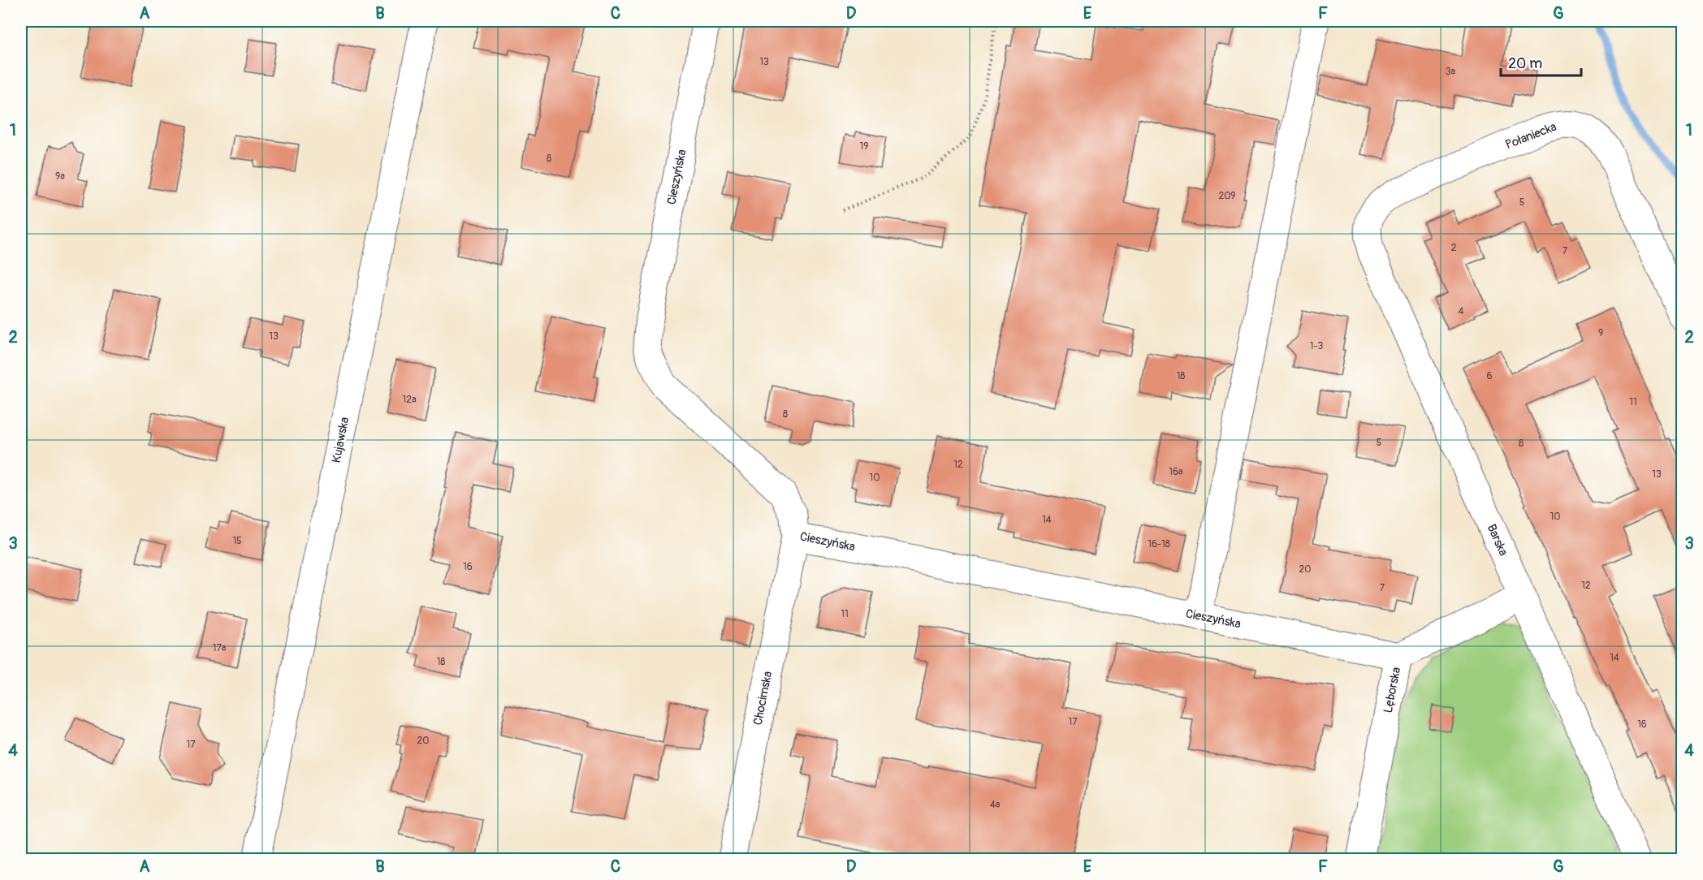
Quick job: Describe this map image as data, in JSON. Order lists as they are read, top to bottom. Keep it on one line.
{"streets":{"street":["Połaniecka","Cieszyńska","Kujawska","Barska","Lęborska","Chocimska"]},"crossings":[["Połaniecka","Barska"],["Cieszyńska","Lęborska"],["Cieszyńska","Chocimska"],["Barska","Lęborska"]],"house_numbers":["13","3a","19","8","9a","209","5","2","7","4","9","13","1-3","18","6","12a","11","8","5","8","12","16a","13","10","10","14","15","16-18","16","20","12","7","11","17a","14","18","17","16","20","17","4a"],"scale_bar":"20 m","grid":{"columns":["A","B","C","D","E","F","G"],"rows":["1","2","3","4"]}}
